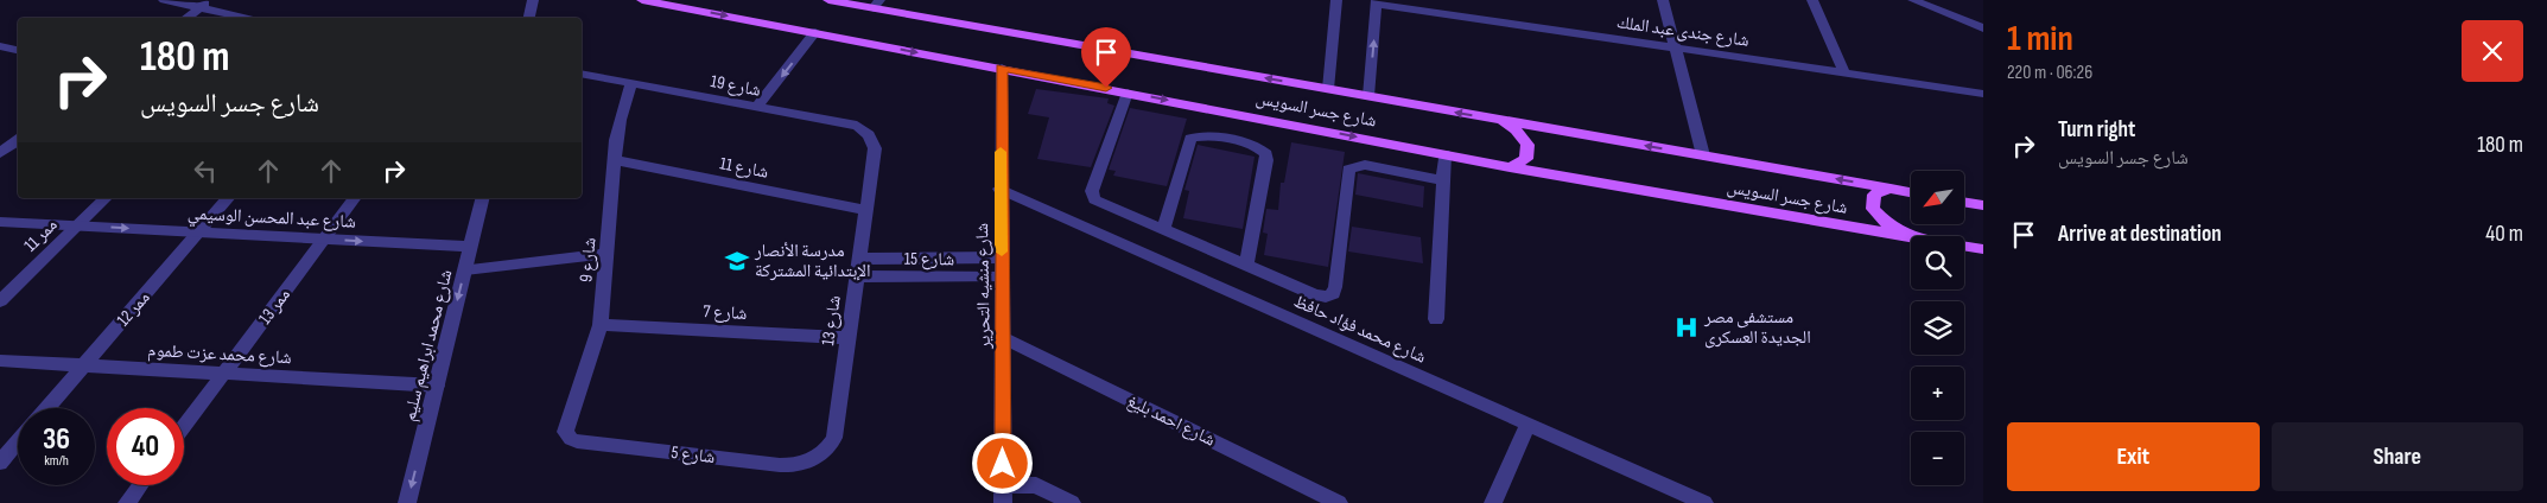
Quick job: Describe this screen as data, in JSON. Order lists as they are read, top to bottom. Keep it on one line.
{"streets":{"main road":["شارع جسر السويس"],"street":["شارع جندى عبد الملك","شارع 19","شارع 11","شارع عبد المحسن الوسيمي","ممر 11","شارع 15","شارع 9","شارع منشيه التحرير","ممر 13","ممر 12","شارع 7","شارع 13","شارع محمد فؤاد حافظ","شارع محمد ابراهيم سليم","شارع محمد عزت طموم","شارع احمد بليغ","شارع 5"]},"crossings":[["شارع 19","شارع 9"],["شارع 19","شارع 13"],["شارع جسر السويس","شارع منشيه التحرير"],["شارع 11","شارع 9"],["شارع 11","شارع 13"],["شارع عبد المحسن الوسيمي","ممر 11"],["شارع عبد المحسن الوسيمي","ممر 13"],["شارع عبد المحسن الوسيمي","ممر 12"],["شارع عبد المحسن الوسيمي","شارع محمد ابراهيم سليم"],["شارع 15","شارع منشيه التحرير"],["شارع 15","شارع 13"],["شارع 9","شارع 7"],["شارع 9","شارع 5"],["شارع منشيه التحرير","شارع محمد فؤاد حافظ"],["شارع منشيه التحرير","شارع احمد بليغ"],["ممر 13","شارع محمد عزت طموم"],["ممر 12","شارع محمد عزت طموم"],["شارع 7","شارع 13"],["شارع 13","شارع 5"],["شارع محمد ابراهيم سليم","شارع محمد عزت طموم"]],"one_way":["شارع عبد المحسن الوسيمي","شارع محمد ابراهيم سليم"],"places":{"school or university":["مدرسة الأنصار الإبتدائية المشتركة"],"hospital":["مستشفى مصر الجديدة العسكرى"]},"north":"bottom left","page":{"heading":["1 min","220 m · 06:26"],"turn":["180 m","شارع جسر السويس"],"list":[{"name":"Turn right","note":"شارع جسر السويس","value":"180 m"},{"name":"Arrive at destination","value":"40 m"}],"map_buttons":["+","−"],"speed":"36 km/h","limit":"40","buttons":["Exit","Share"]}}
